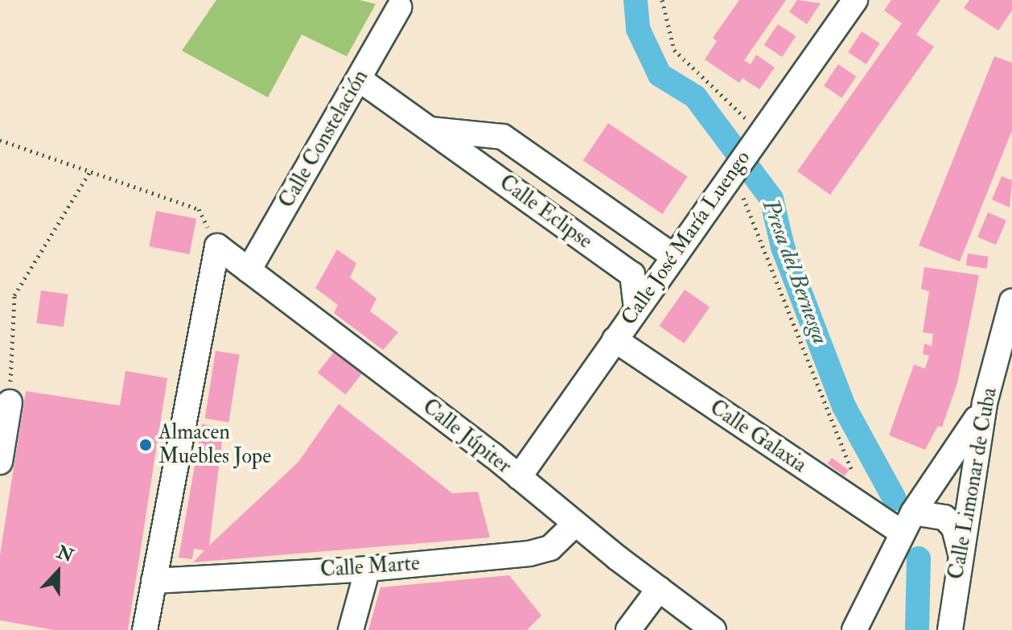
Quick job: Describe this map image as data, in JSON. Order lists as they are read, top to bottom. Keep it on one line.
{"streets":{"street":["Calle Constelación","Calle Eclipse","Calle José María Luengo","Calle Júpiter","Calle Galaxia","Calle Limonar de Cuba","Calle Marte"]},"crossings":[["Calle Constelación","Calle Eclipse"],["Calle Constelación","Calle Júpiter"],["Calle Eclipse","Calle José María Luengo"],["Calle José María Luengo","Calle Júpiter"],["Calle José María Luengo","Calle Galaxia"],["Calle Júpiter","Calle Marte"]],"water":["Presa del Bernesga"],"places":["Almacen Muebles Jope"],"north":"top"}
